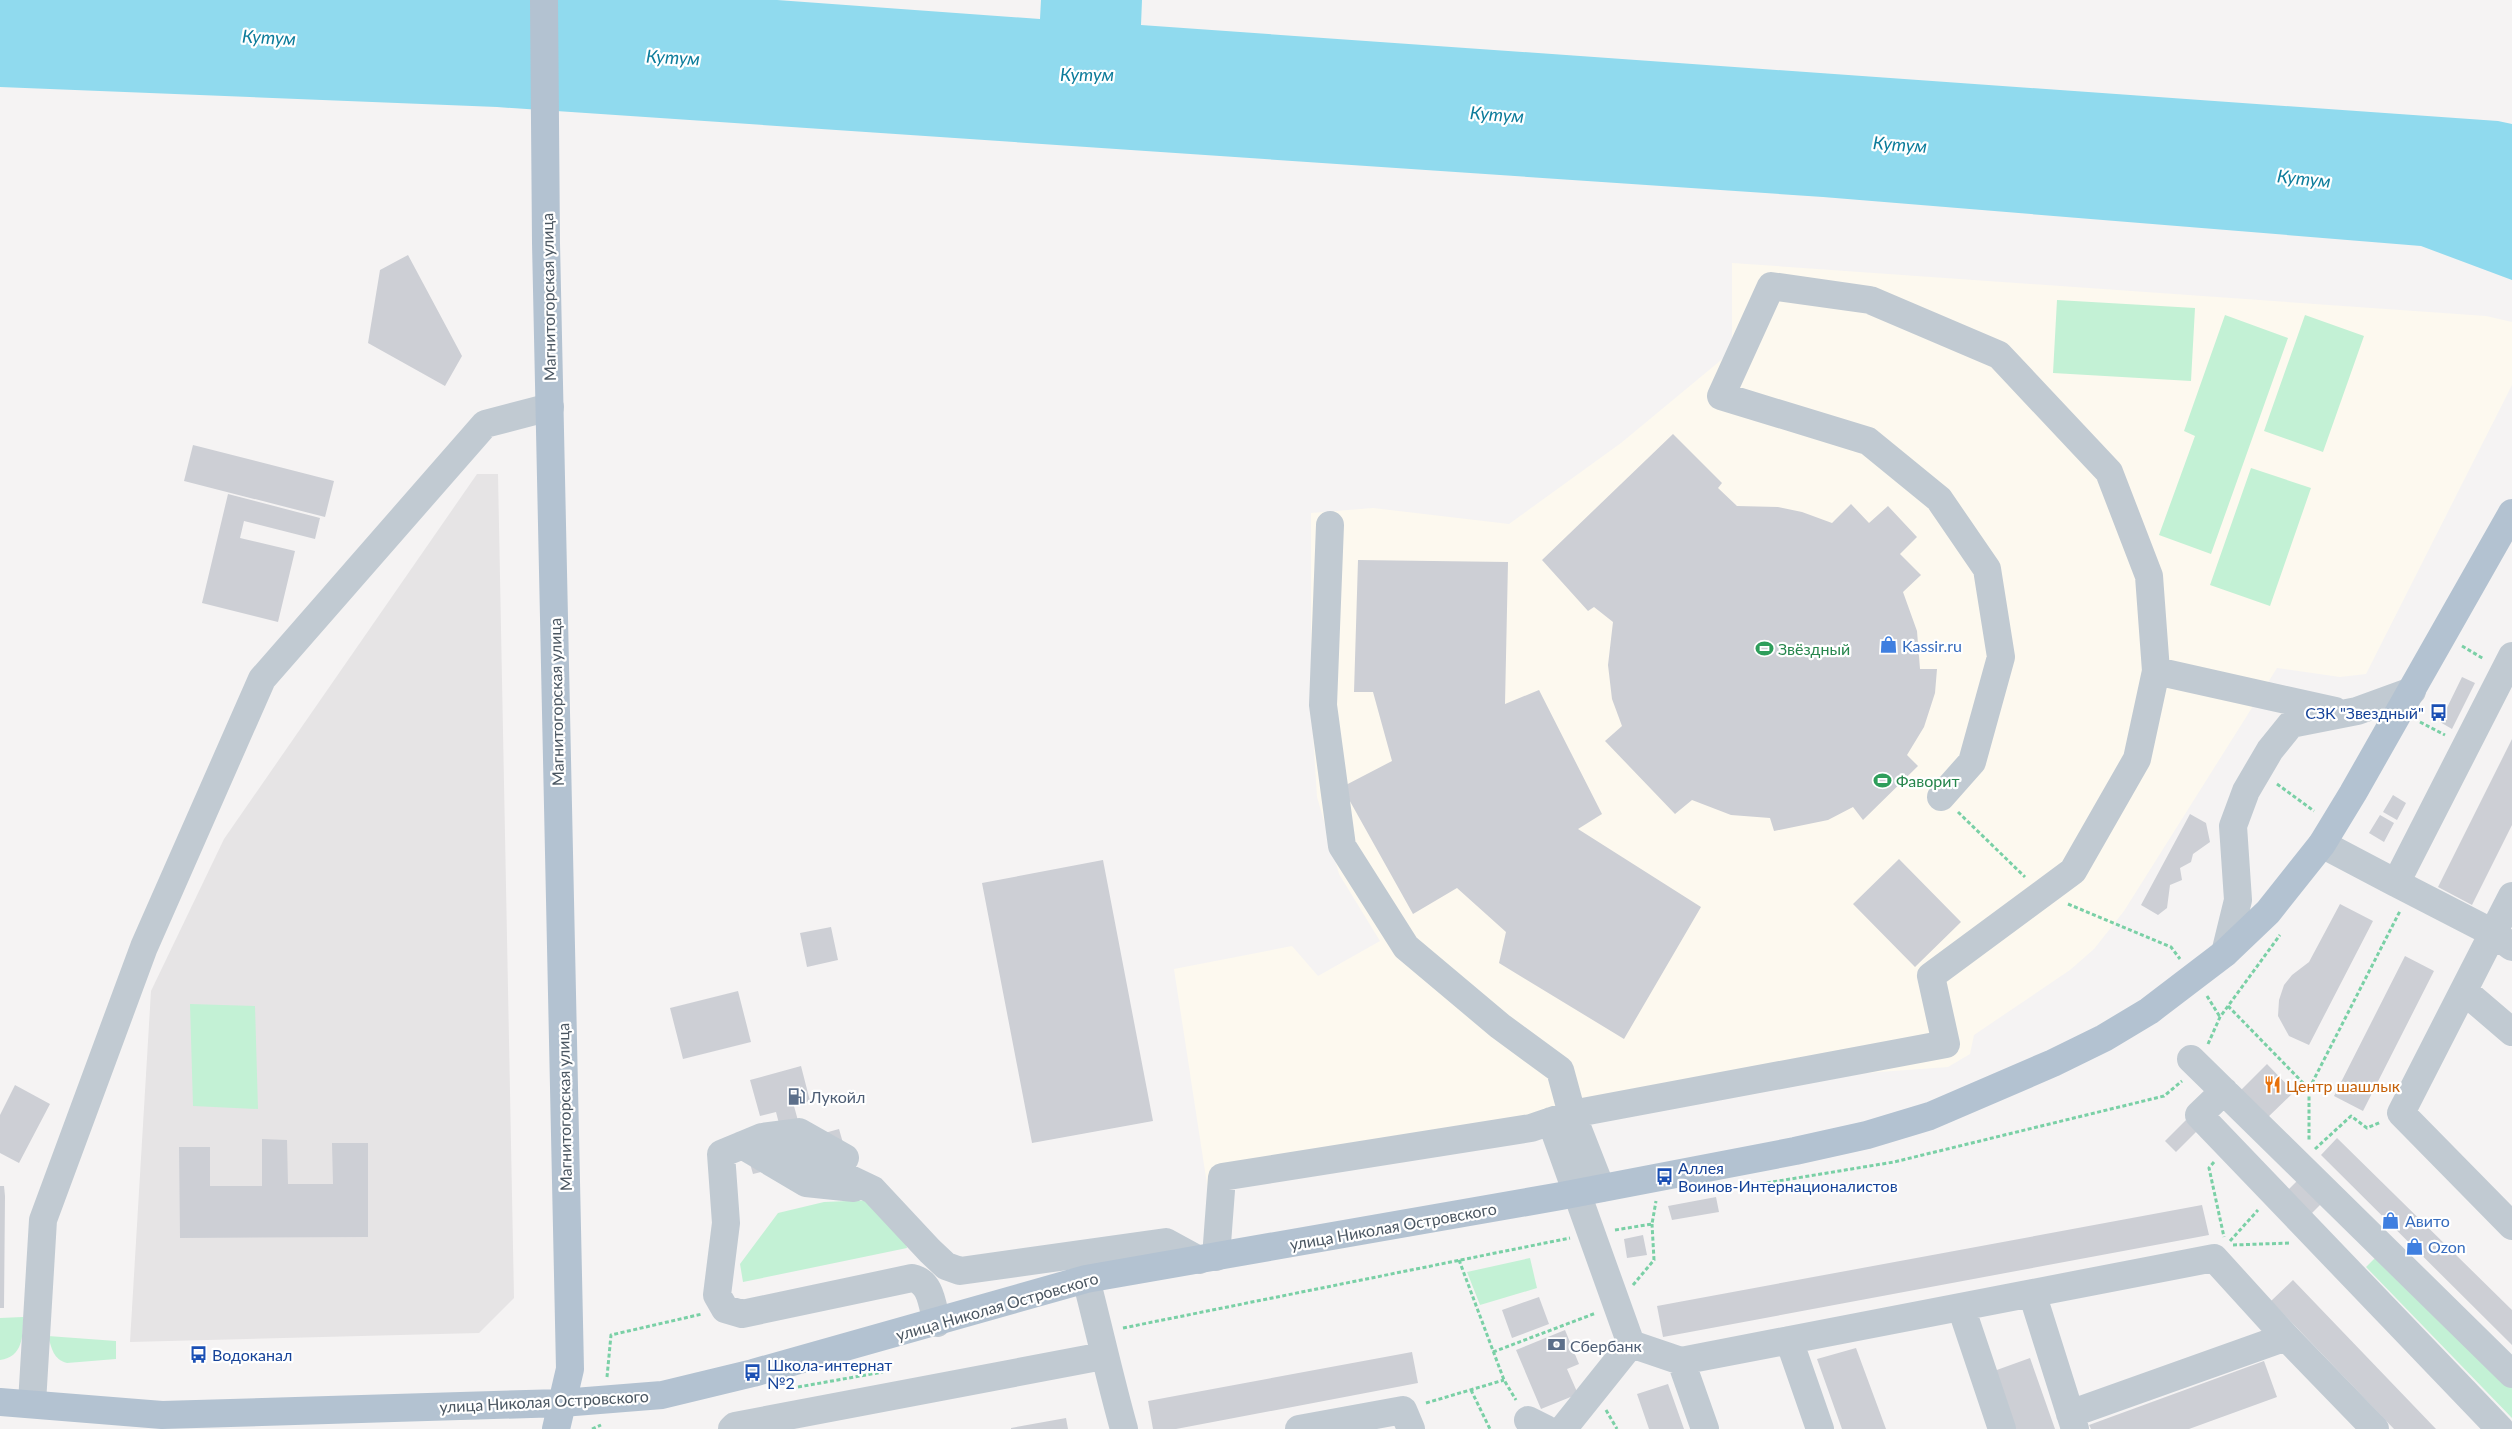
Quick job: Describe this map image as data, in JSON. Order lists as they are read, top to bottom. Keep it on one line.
{"streets":{"main road":["Магнитогорская улица","улица Николая Островского"]},"crossings":[["Магнитогорская улица","улица Николая Островского"]],"water":["Кутум"],"places":{"shop":["Kassir.ru","Авито","Ozon"],"sports":["Звёздный","Фаворит"],"bus stop":["СЗК \"Звездный\"","Аллея Воинов-Интернационалистов","Водоканал","Школа-интернат №2"],"restaurant":["Центр шашлык"],"fuel station":["Лукойл"],"bank":["Сбербанк"]}}
